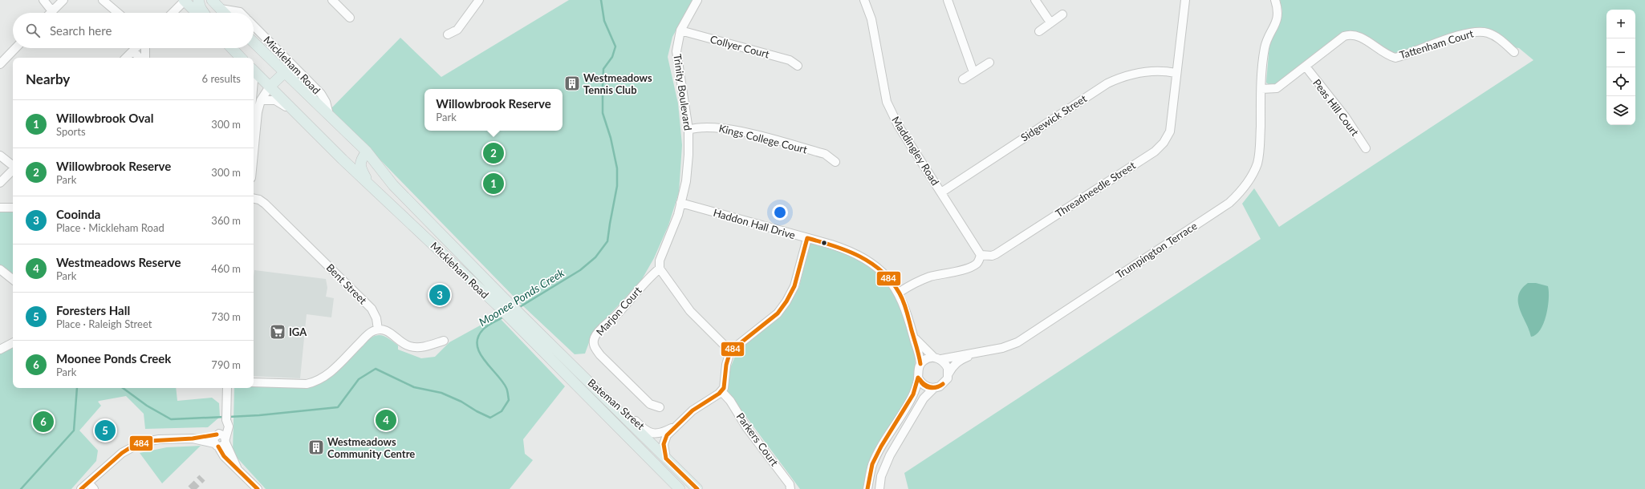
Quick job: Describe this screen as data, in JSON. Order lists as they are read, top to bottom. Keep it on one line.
{"streets":{"main road":["Mickleham Road"],"street":["Tattenham Court","Collyer Court","Trinity Boulevard","Peas Hill Court","Sidgewick Street","Kings College Court","Maddingley Road","Threadneedle Street","Haddon Hall Drive","Trumpington Terrace","Bent Street","Marjon Court","Bateman Street","Parkers Court"]},"crossings":[["Tattenham Court","Peas Hill Court"],["Tattenham Court","Trumpington Terrace"],["Collyer Court","Trinity Boulevard"],["Mickleham Road","Bateman Street"],["Trinity Boulevard","Kings College Court"],["Trinity Boulevard","Haddon Hall Drive"],["Trinity Boulevard","Marjon Court"],["Sidgewick Street","Maddingley Road"],["Sidgewick Street","Threadneedle Street"],["Maddingley Road","Threadneedle Street"],["Haddon Hall Drive","Trumpington Terrace"],["Bateman Street","Parkers Court"]],"water":["Moonee Ponds Creek"],"places":{"building":["Westmeadows Tennis Club","Westmeadows Community Centre"],"supermarket":["IGA"]},"lines":["transit line 484"],"page":{"map_buttons":["+","−"],"search":"Search here","heading":["Nearby","6 results"],"popup":["Willowbrook Reserve","Park"],"list":[{"mark":"1","name":"Willowbrook Oval","note":"Sports","value":"300 m"},{"mark":"2","name":"Willowbrook Reserve","note":"Park","value":"300 m"},{"mark":"3","name":"Cooinda","note":"Place · Mickleham Road","value":"360 m"},{"mark":"4","name":"Westmeadows Reserve","note":"Park","value":"460 m"},{"mark":"5","name":"Foresters Hall","note":"Place · Raleigh Street","value":"730 m"},{"mark":"6","name":"Moonee Ponds Creek","note":"Park","value":"790 m"}],"pins":["2","1","3","4","6","5"]}}
